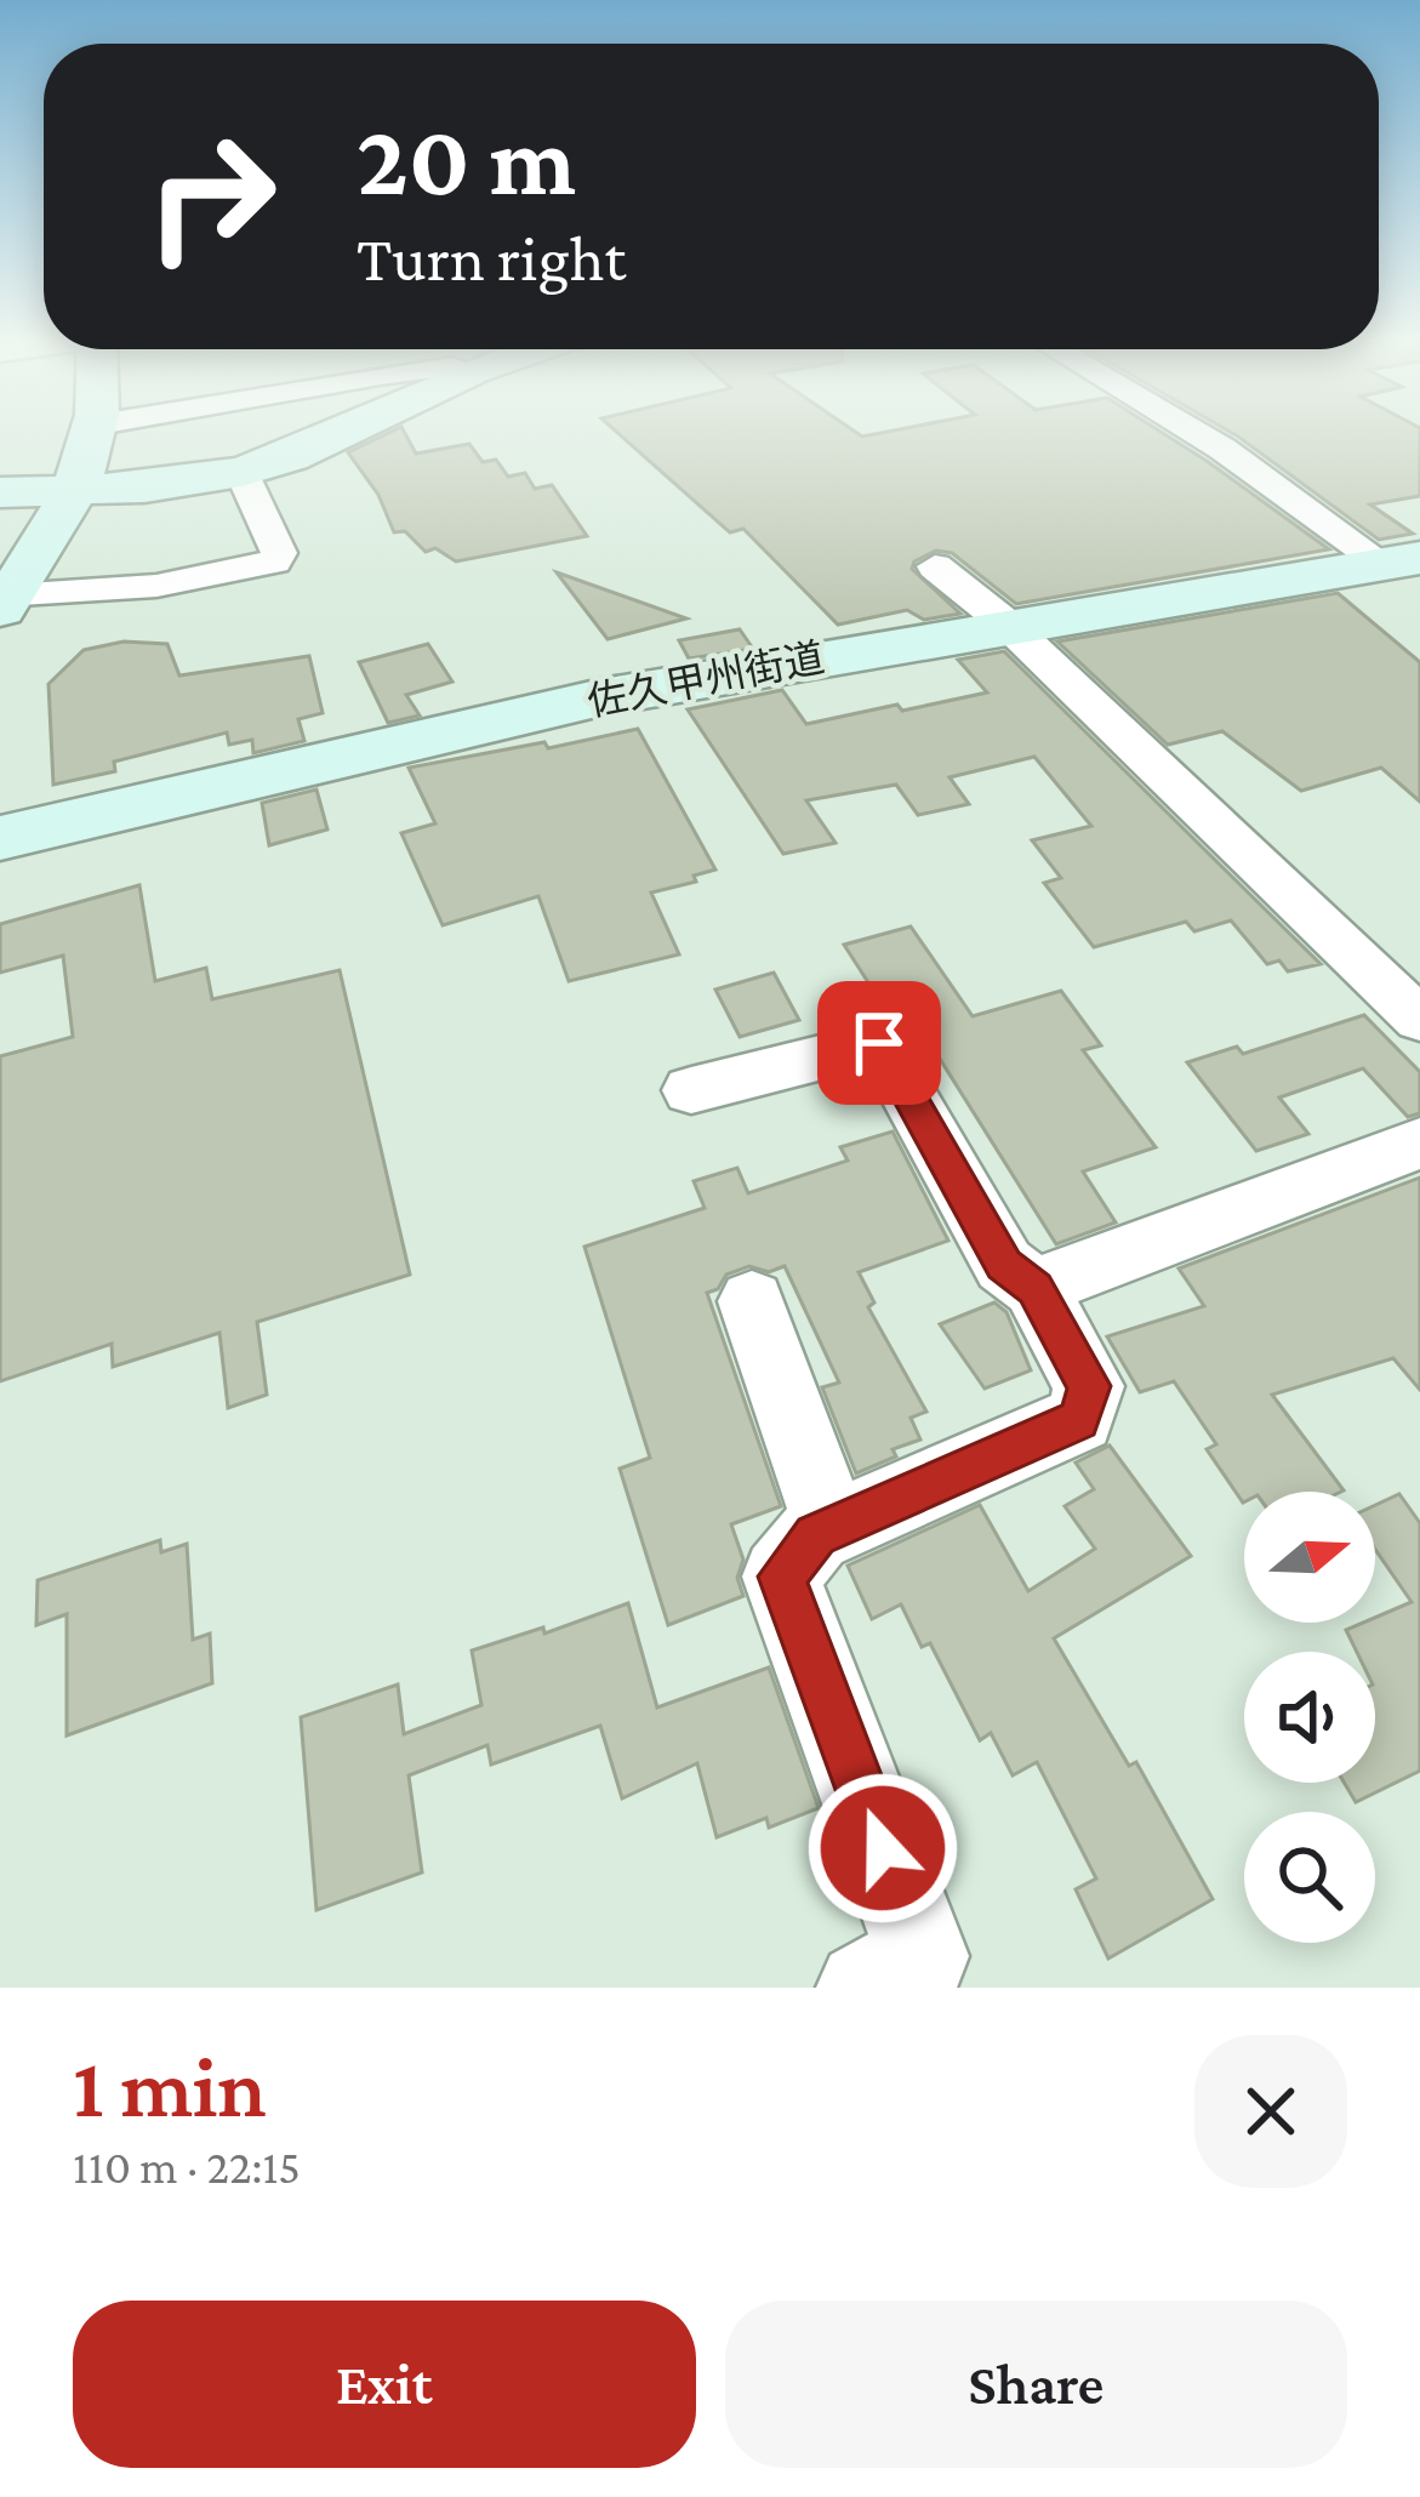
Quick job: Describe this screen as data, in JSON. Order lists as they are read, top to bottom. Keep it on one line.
{"streets":{"street":["佐久甲州街道"]},"north":"right","page":{"turn":["20 m","Turn right"],"heading":["1 min","110 m · 22:15"],"buttons":["Exit","Share"]}}
